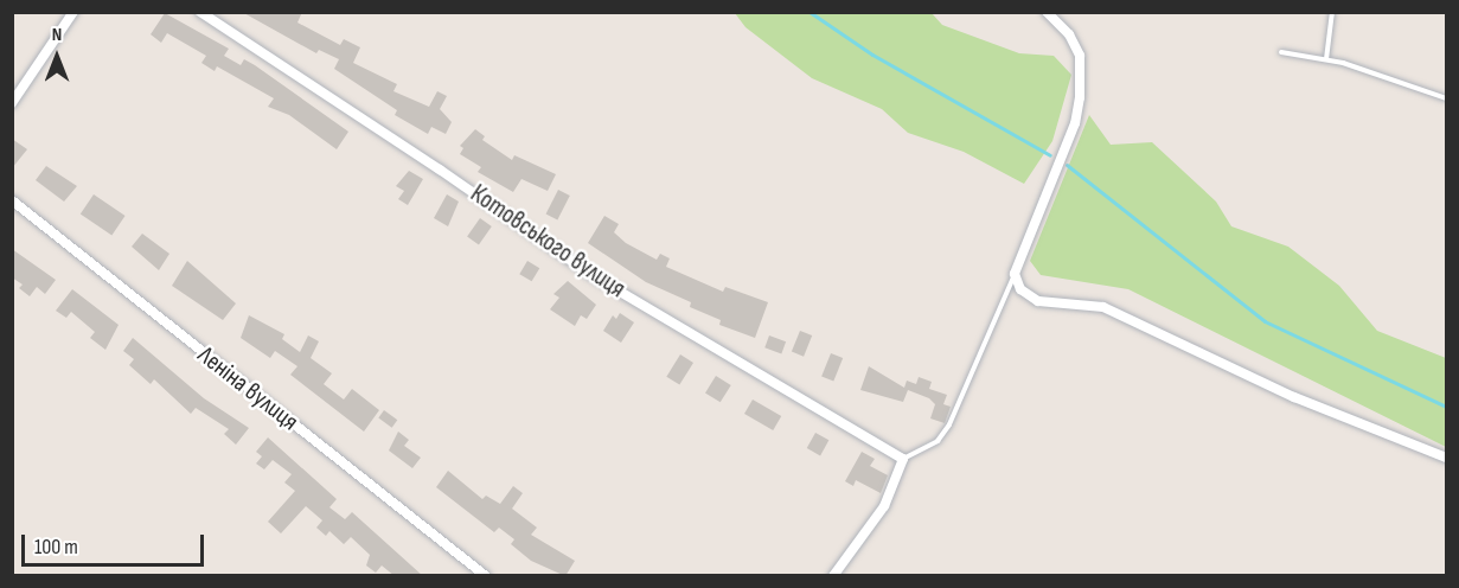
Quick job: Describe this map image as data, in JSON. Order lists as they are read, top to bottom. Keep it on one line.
{"streets":{"street":["Котовського вулиця","Леніна вулиця"]},"scale_bar":"100 m","north":"top"}
